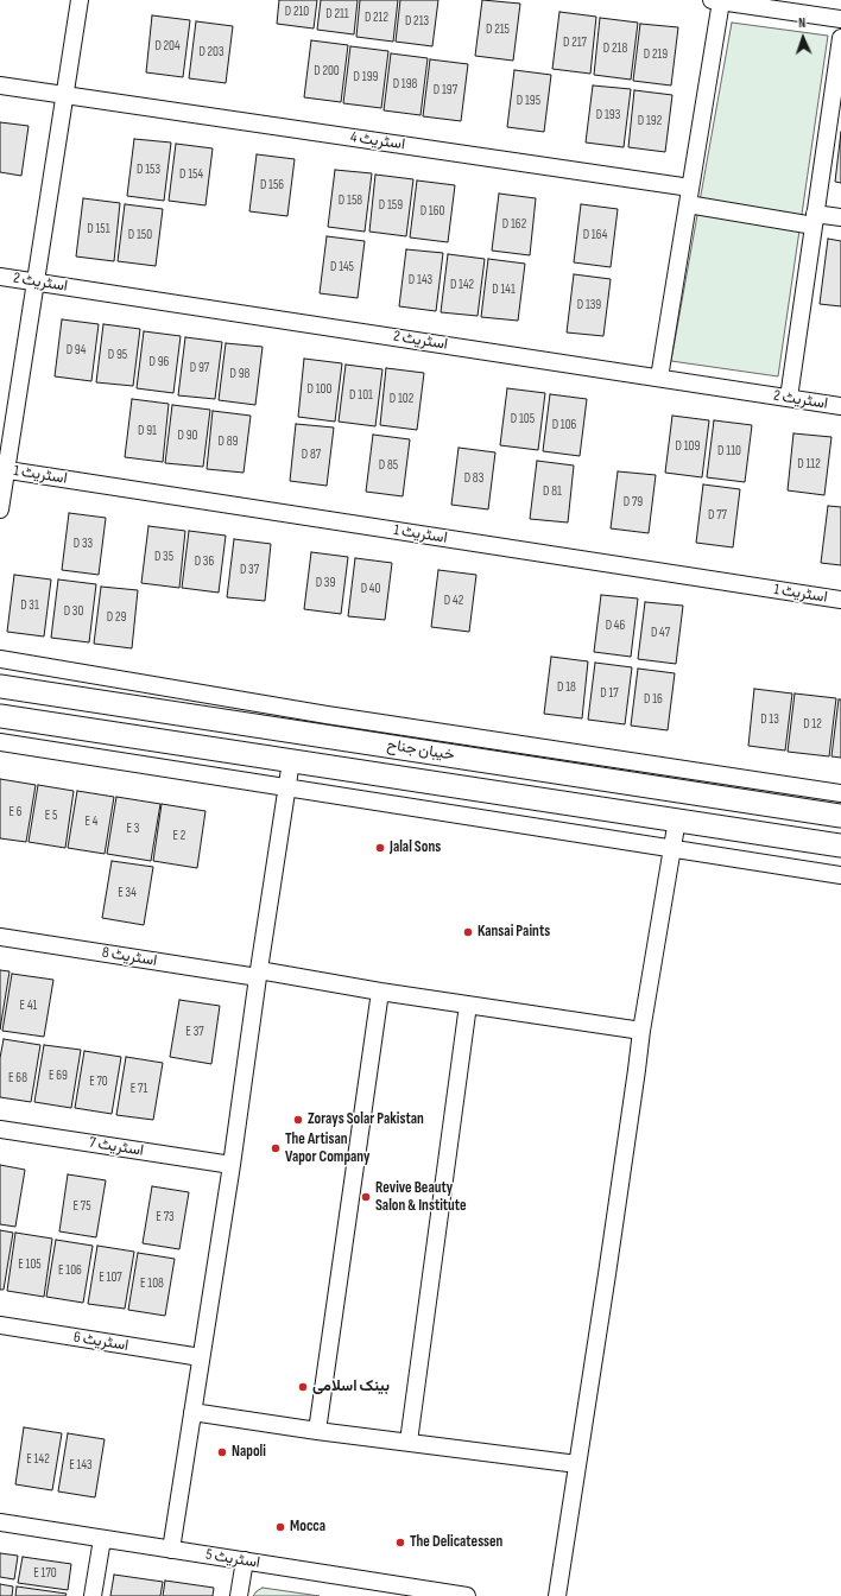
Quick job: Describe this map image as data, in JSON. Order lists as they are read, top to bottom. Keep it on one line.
{"streets":{"main road":["خیبان جناح"],"street":["اسٹریٹ 4","اسٹریٹ 2","اسٹریٹ 1","اسٹریٹ 8","اسٹریٹ 7","اسٹریٹ 6","اسٹریٹ 5"]},"places":["Jalal Sons","Kansai Paints","Zorays Solar Pakistan","The Artisan Vapor Company","Revive Beauty Salon & Institute","بینک اسلامی","Napoli","Mocca","The Delicatessen"],"house_numbers":["D 210","D 211","D 212","D 213","D 215","D 217","D 204","D 218","D 203","D 219","D 200","D 199","D 198","D 197","D 195","D 193","D 192","D 153","D 154","D 156","D 158","D 159","D 160","D 162","D 151","D 150","D 164","D 145","D 143","D 142","D 141","D 139","D 94","D 95","D 96","D 97","D 98","D 100","D 101","D 102","D 105","D 106","D 91","D 90","D 89","D 109","D 110","D 87","D 112","D 85","D 83","D 81","D 79","D 77","D 33","D 35","D 36","D 37","D 39","D 40","D 42","D 31","D 30","D 29","D 46","D 47","D 18","D 17","D 16","D 13","D 12","E 6","E 5","E 4","E 3","E 2","E 34","E 41","E 37","E 69","E 68","E 70","E 71","E 75","E 73","E 105","E 106","E 107","E 108","E 142","E 143","E 170"],"north":"top"}
